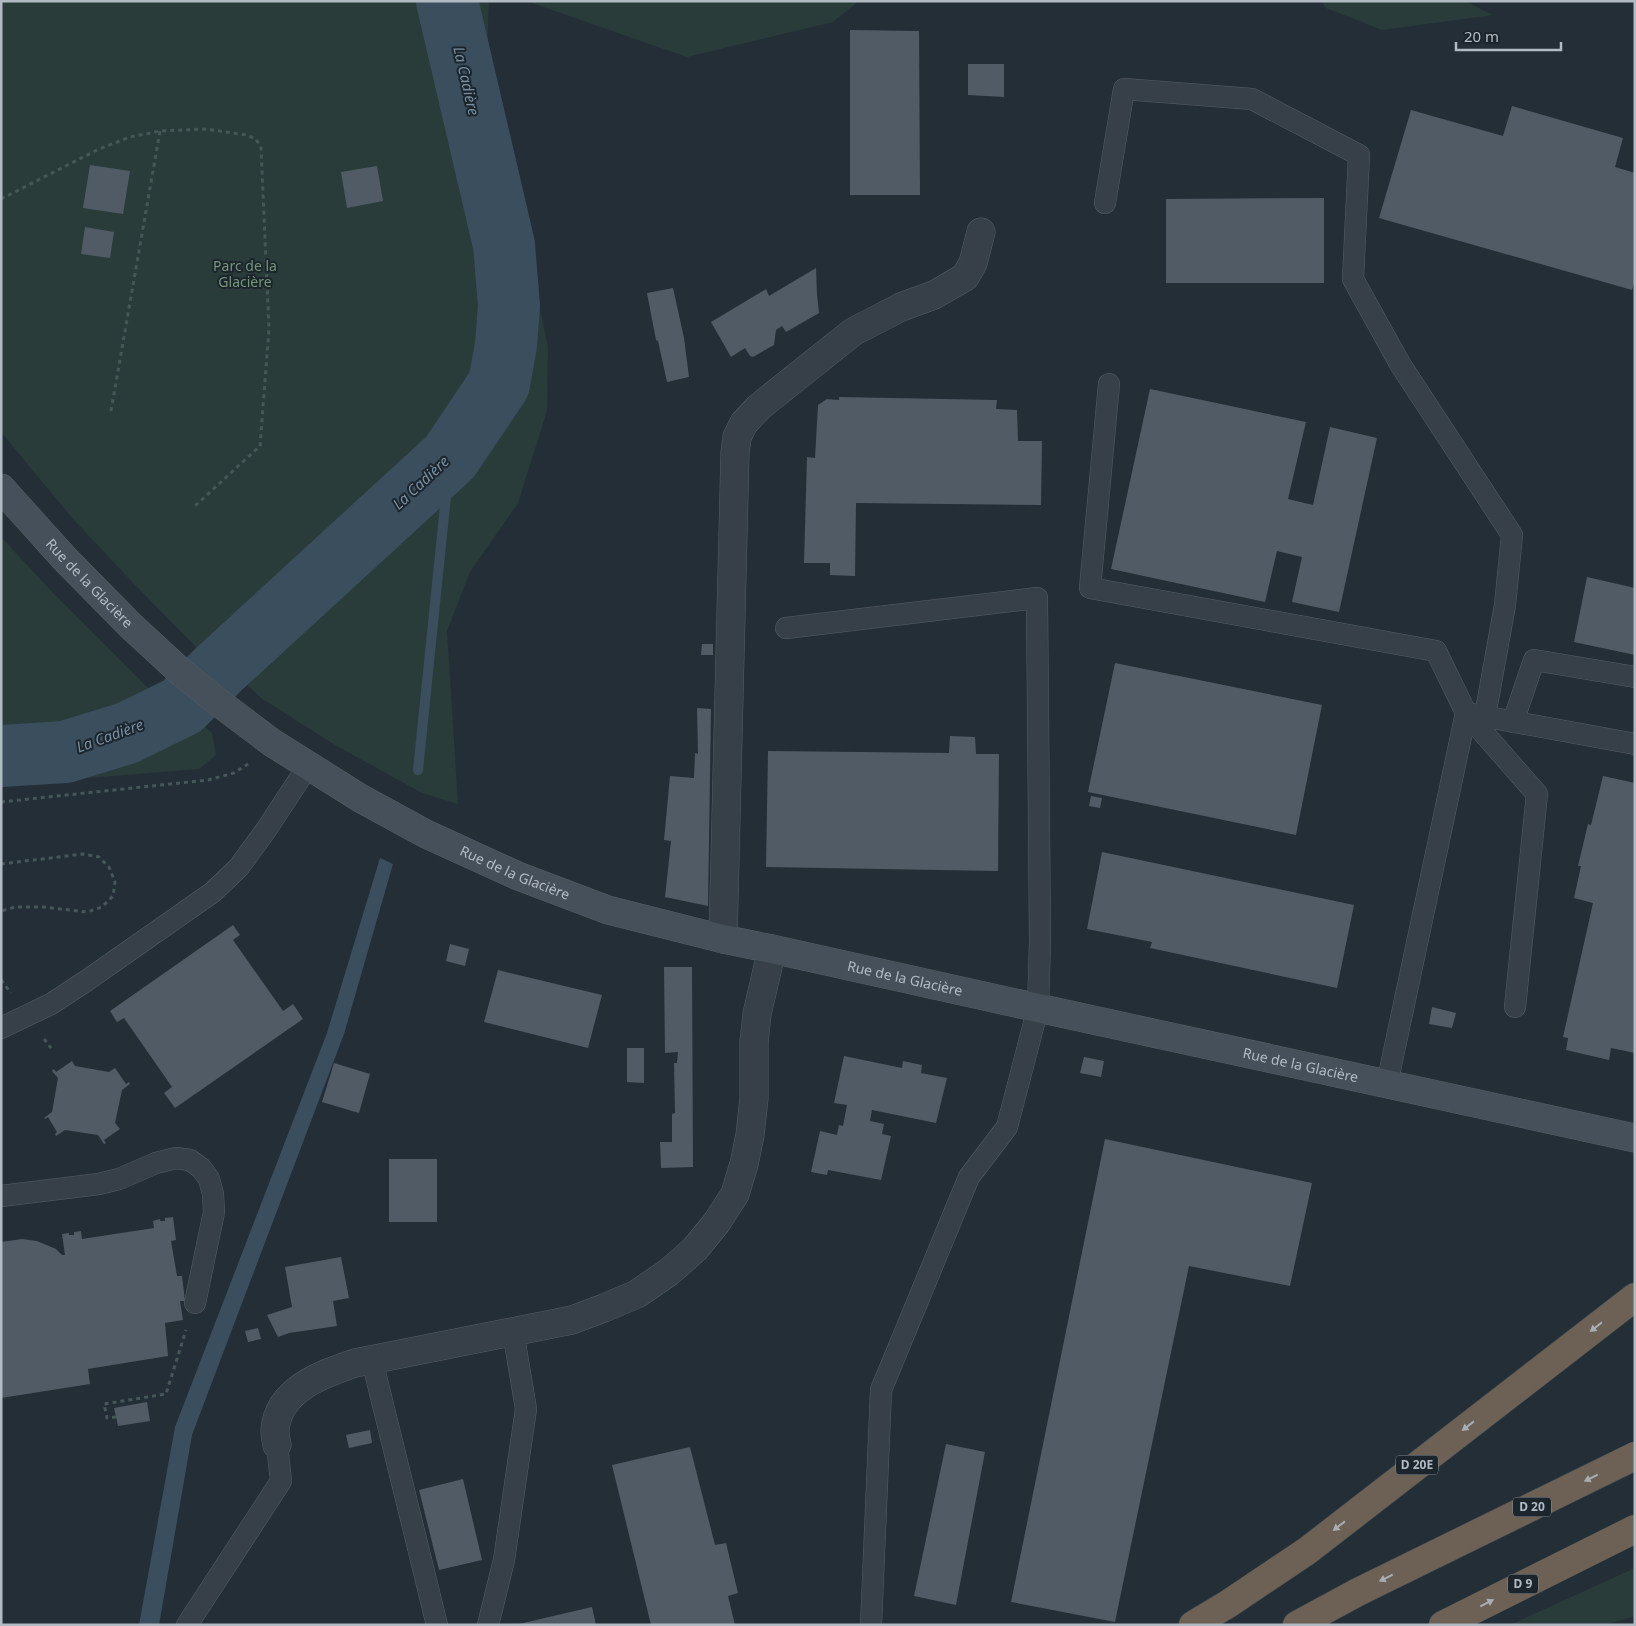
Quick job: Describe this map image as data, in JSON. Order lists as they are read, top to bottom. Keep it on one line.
{"streets":{"highway":["D 20E","D 20","D 9"],"street":["Rue de la Glacière"]},"water":["La Cadière"],"parks":["Parc de la Glacière"],"scale_bar":"20 m"}
